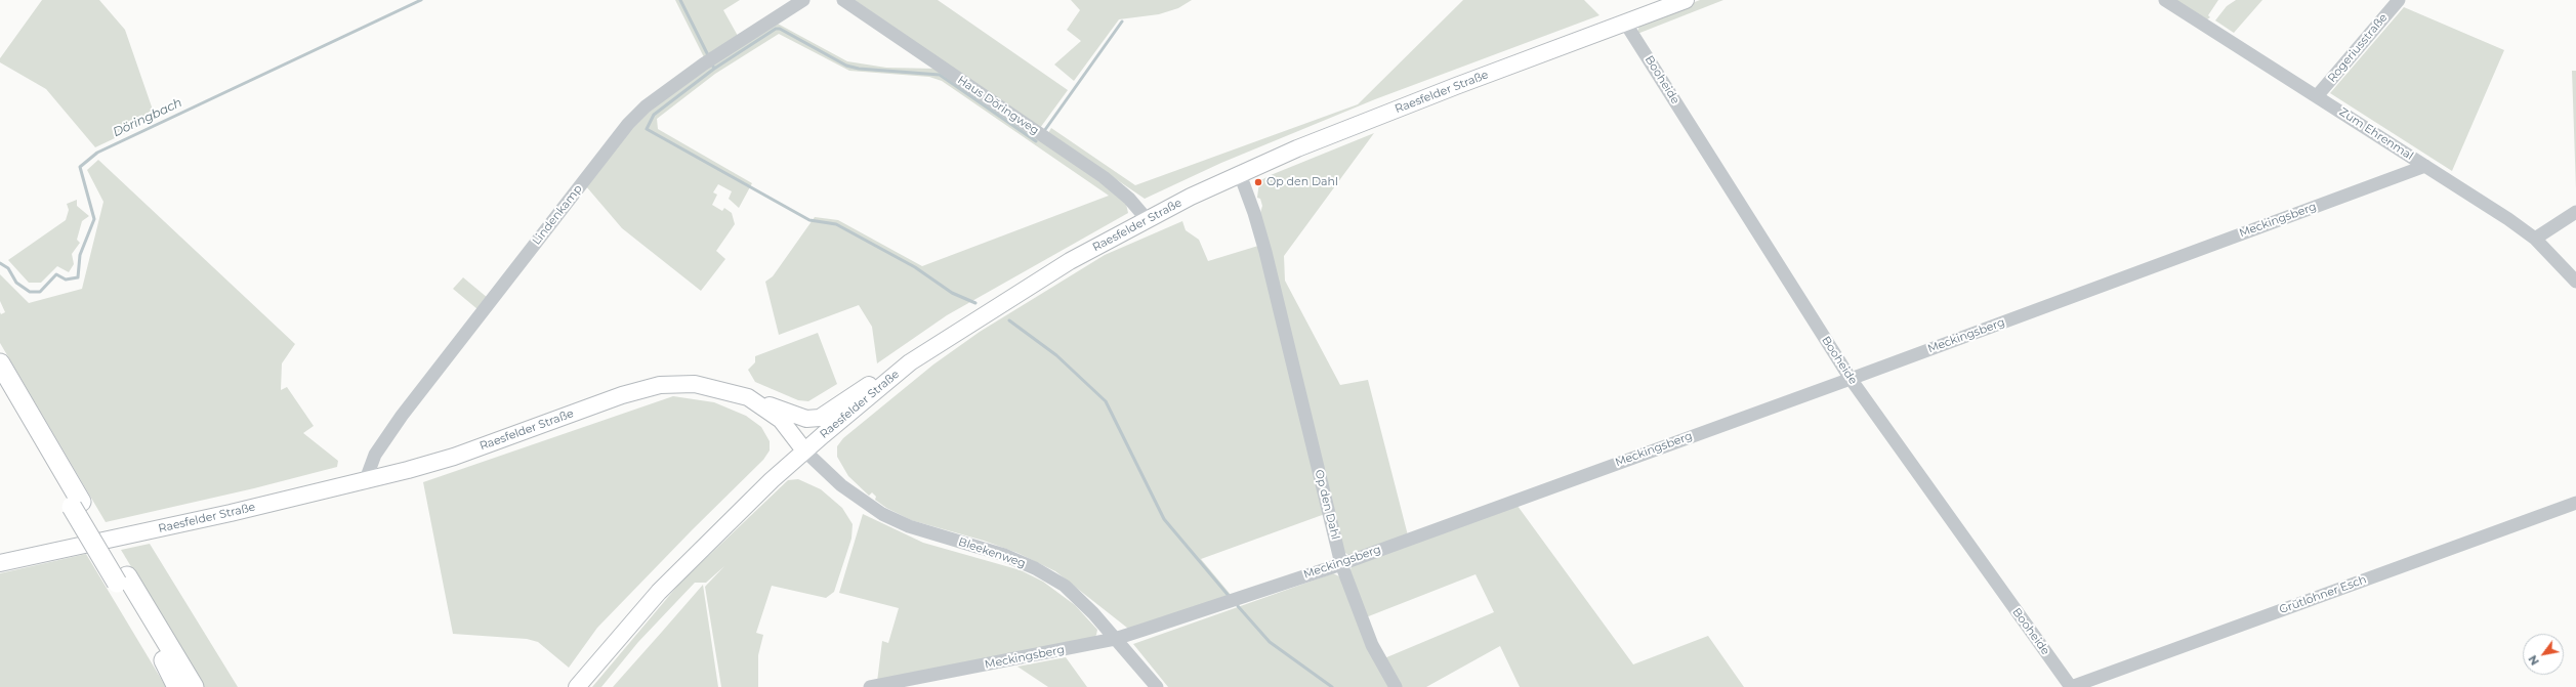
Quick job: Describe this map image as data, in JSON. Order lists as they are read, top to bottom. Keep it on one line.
{"streets":{"main road":["Raesfelder Straße"],"street":["Rogeriusstraße","Booheide","Haus Döringweg","Zum Ehrenmal","Lindenkamp","Meckingsberg","Op den Dahl","Bleekenweg","Grütlohner Esch"]},"crossings":[["Rogeriusstraße","Zum Ehrenmal"],["Booheide","Raesfelder Straße"],["Booheide","Meckingsberg"],["Booheide","Grütlohner Esch"],["Raesfelder Straße","Haus Döringweg"],["Raesfelder Straße","Lindenkamp"],["Raesfelder Straße","Op den Dahl"],["Raesfelder Straße","Bleekenweg"],["Zum Ehrenmal","Meckingsberg"],["Meckingsberg","Op den Dahl"],["Meckingsberg","Bleekenweg"]],"water":["Döringbach"],"places":["Op den Dahl"],"north":"bottom left"}
